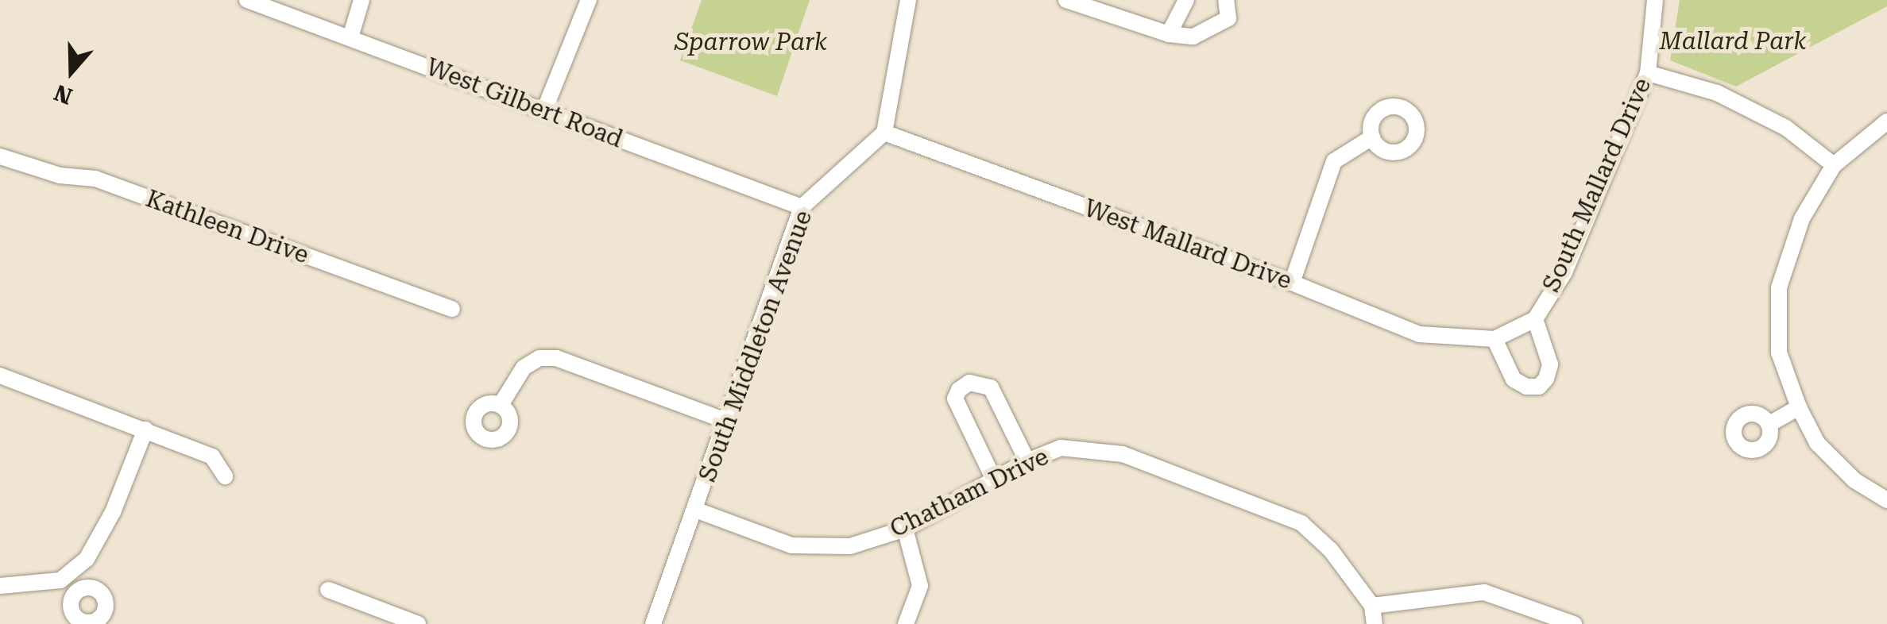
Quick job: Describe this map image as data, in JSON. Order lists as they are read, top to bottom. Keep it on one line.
{"streets":{"street":["West Gilbert Road","South Mallard Drive","Kathleen Drive","West Mallard Drive","South Middleton Avenue","Chatham Drive"]},"crossings":[["West Gilbert Road","South Middleton Avenue"],["West Mallard Drive","South Middleton Avenue"],["South Middleton Avenue","Chatham Drive"]],"parks":["Mallard Park","Sparrow Park"],"north":"bottom"}
